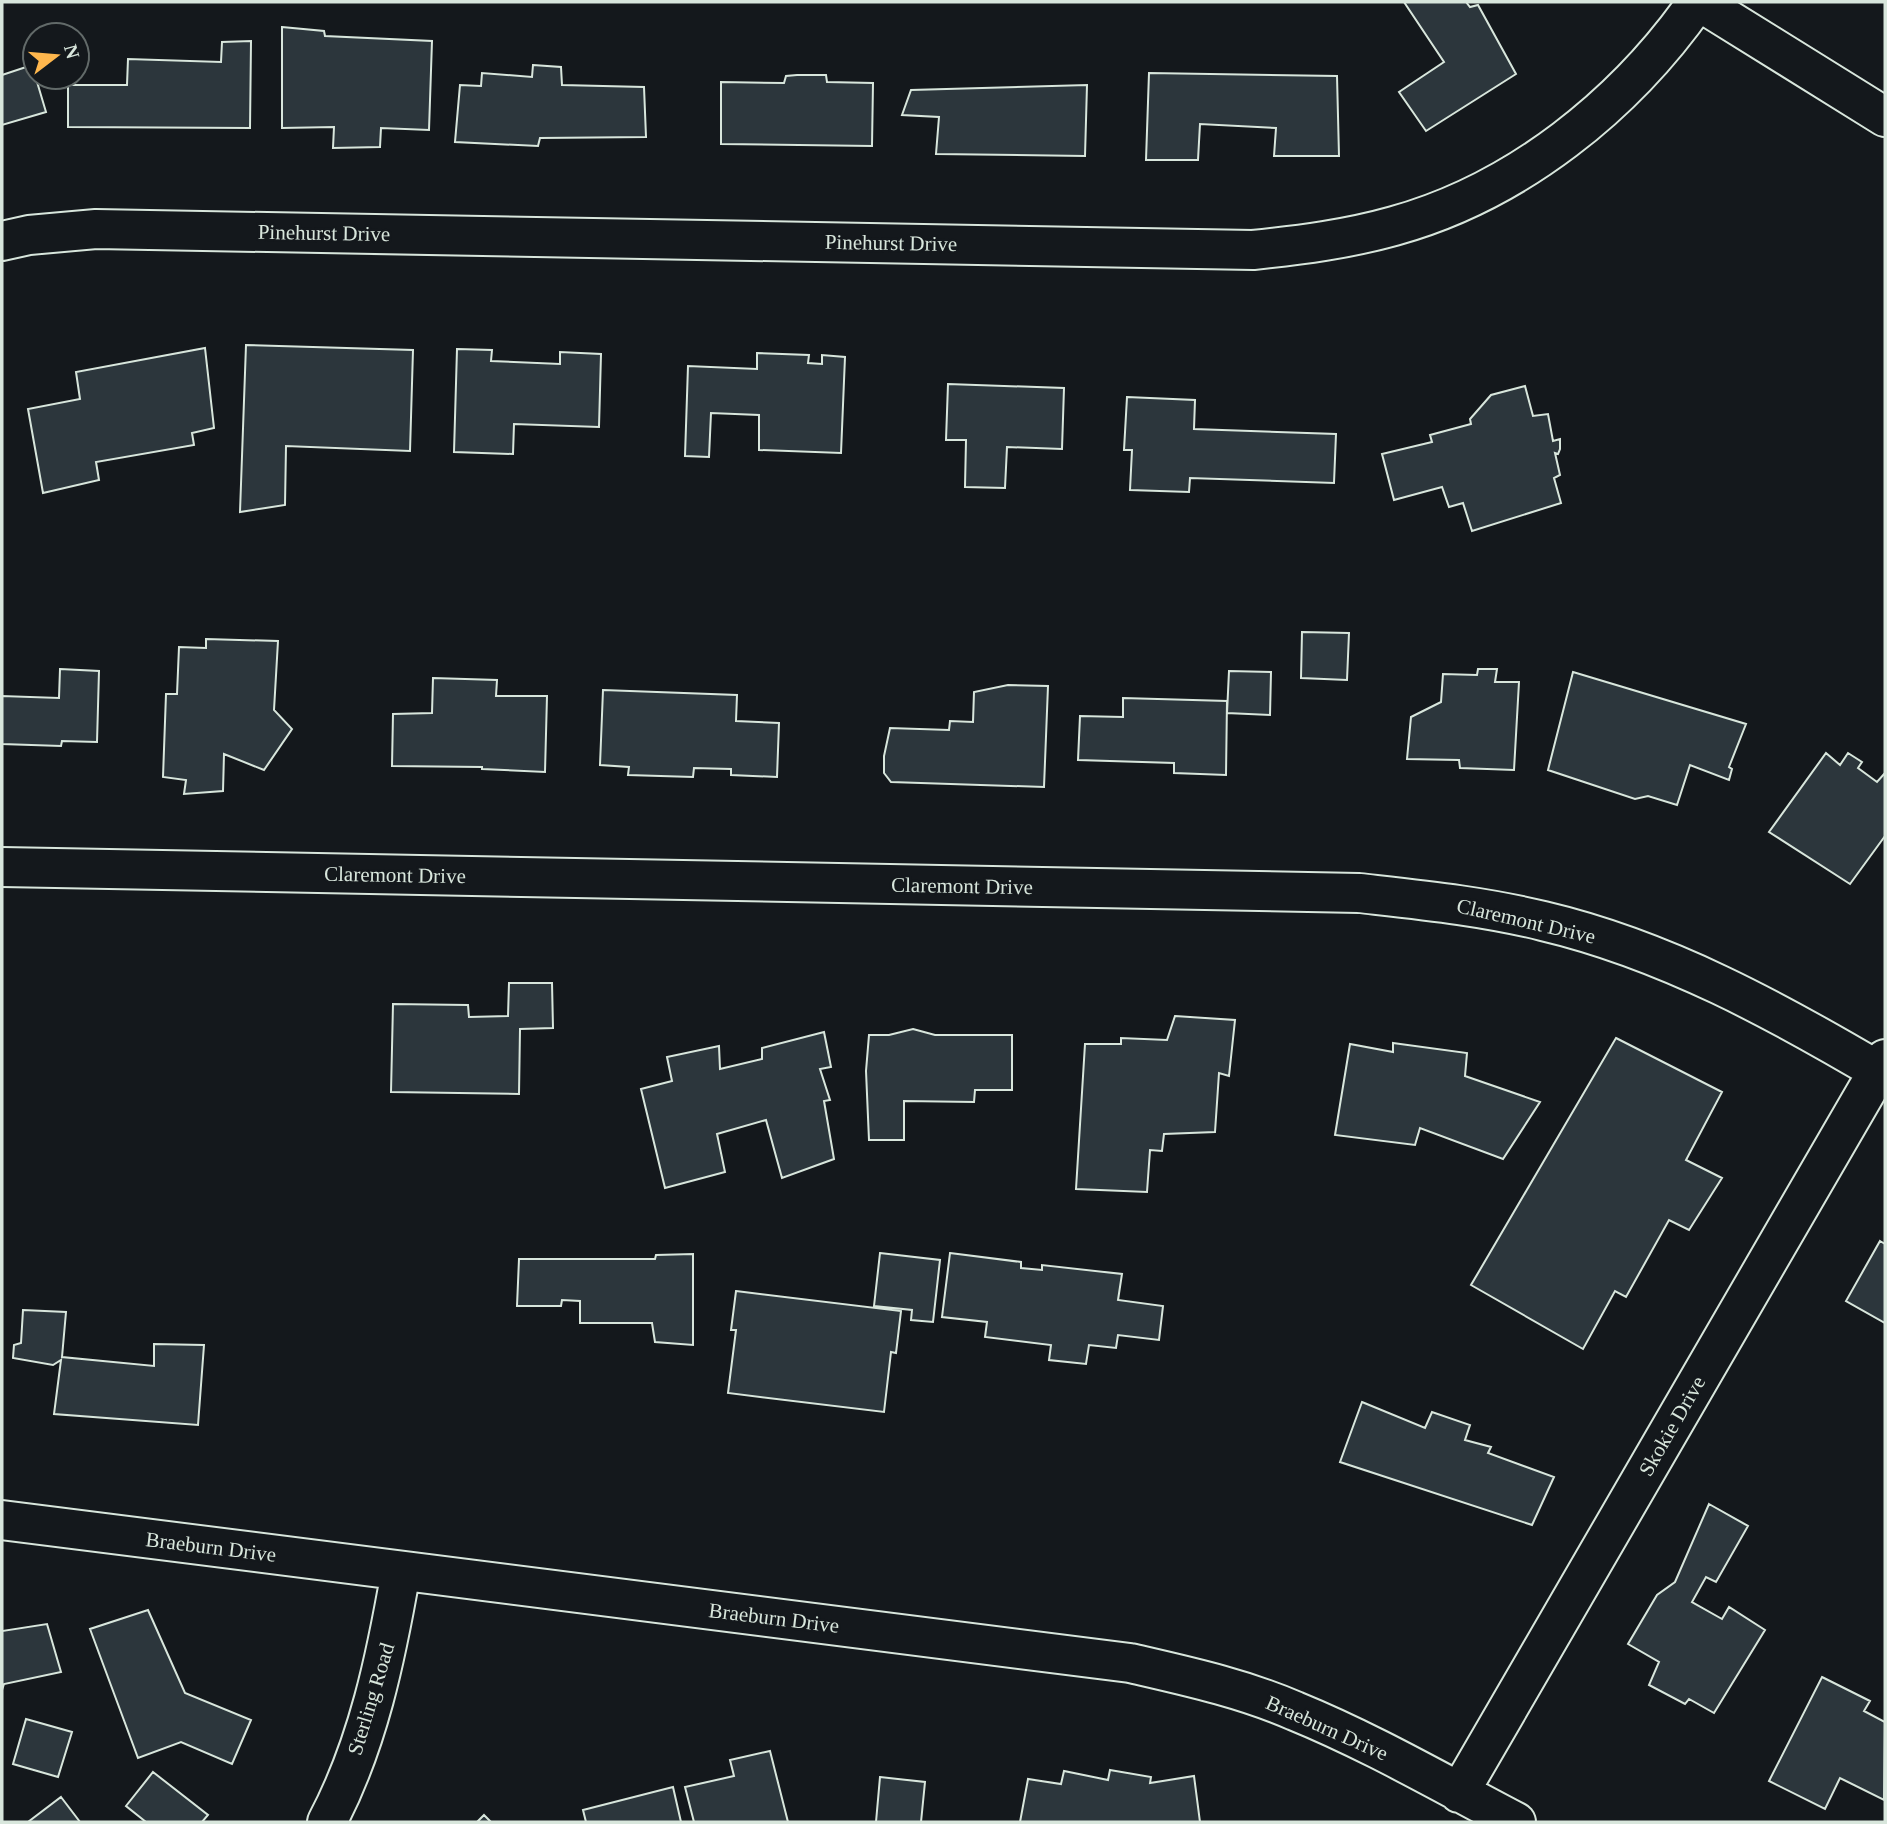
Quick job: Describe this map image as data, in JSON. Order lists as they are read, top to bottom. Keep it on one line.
{"streets":{"street":["Pinehurst Drive","Claremont Drive","Skokie Drive","Braeburn Drive","Sterling Road"]},"crossings":[["Claremont Drive","Skokie Drive"],["Skokie Drive","Braeburn Drive"],["Braeburn Drive","Sterling Road"]],"north":"right"}
